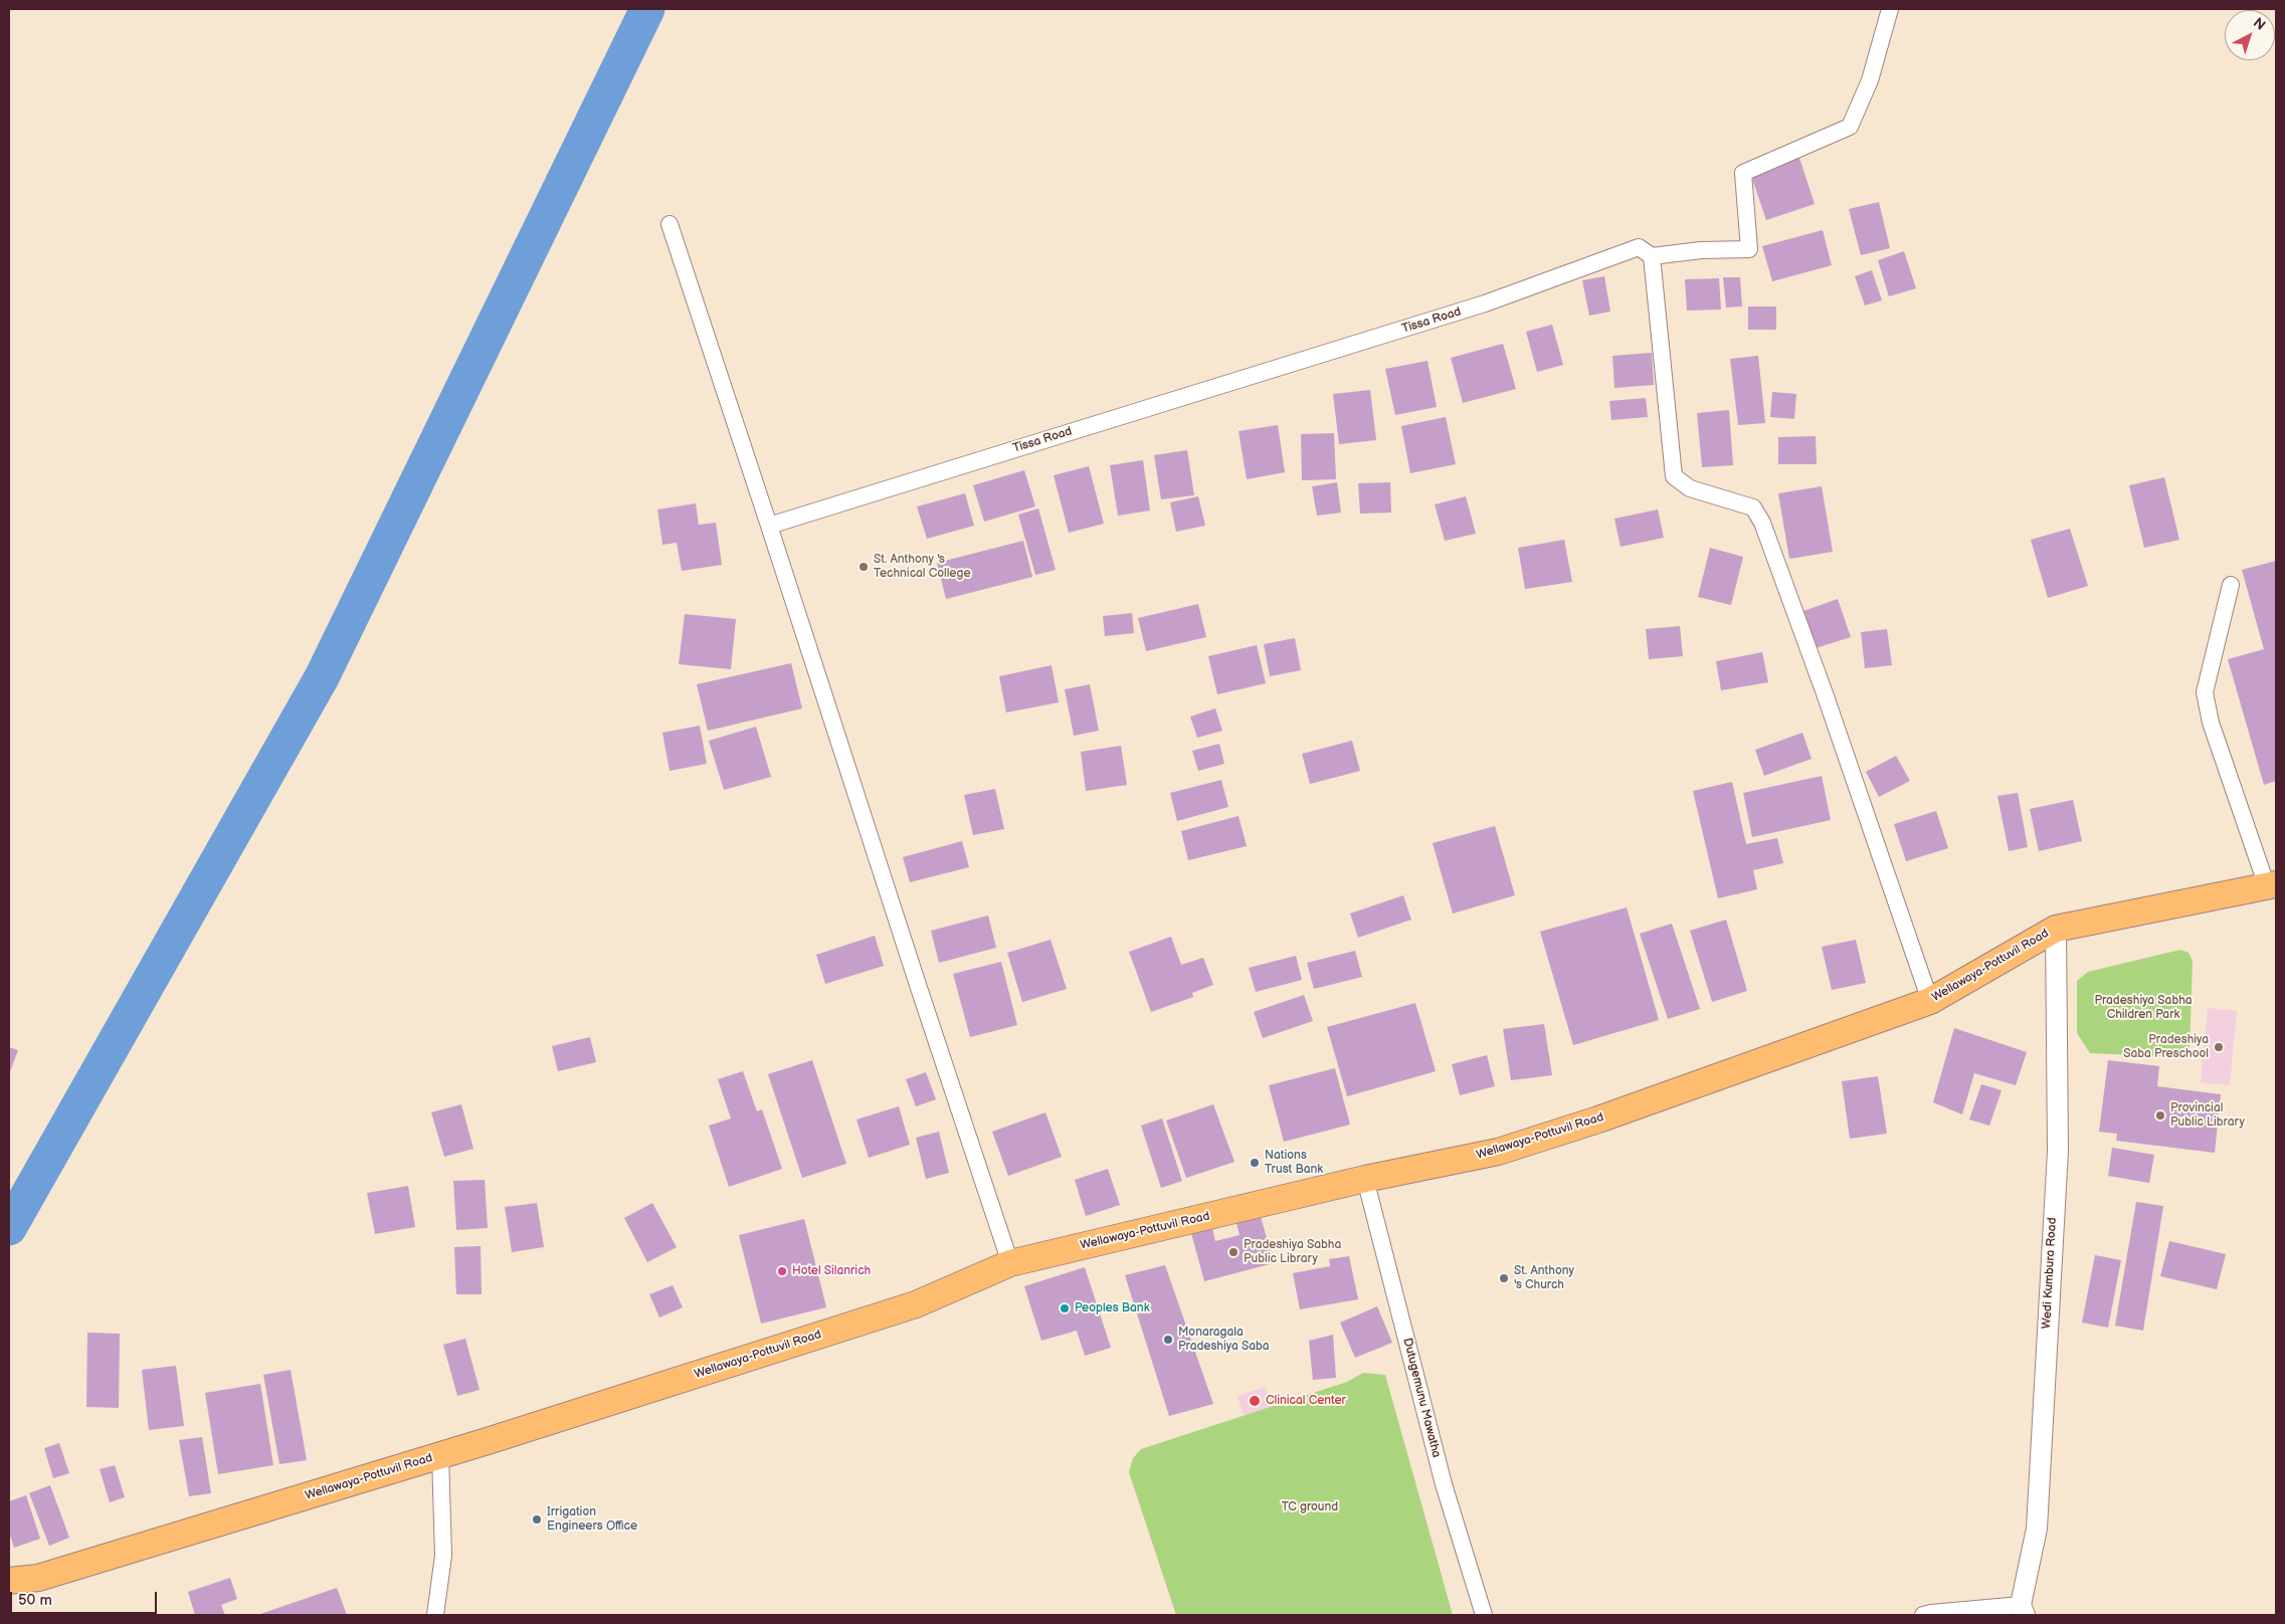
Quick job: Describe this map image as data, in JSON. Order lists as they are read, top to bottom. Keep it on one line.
{"streets":{"highway":["Wellawaya-Pottuvil Road"],"street":["Tissa Road","Wedi Kumbura Road","Dutugemunu Mawatha"]},"crossings":[["Wellawaya-Pottuvil Road","Wedi Kumbura Road"],["Wellawaya-Pottuvil Road","Dutugemunu Mawatha"]],"parks":["Pradeshiya Sabha Children Park","TC ground"],"places":["St. Anthony 's Technical College","Pradeshiya Saba Preschool","Provincial Public Library","Nations Trust Bank","Pradeshiya Sabha Public Library","Hotel Silanrich","St. Anthony 's Church","Peoples Bank","Monaragala Pradeshiya Saba","Clinical Center","Irrigation Engineers Office"],"scale_bar":"50 m","north":"top right"}
